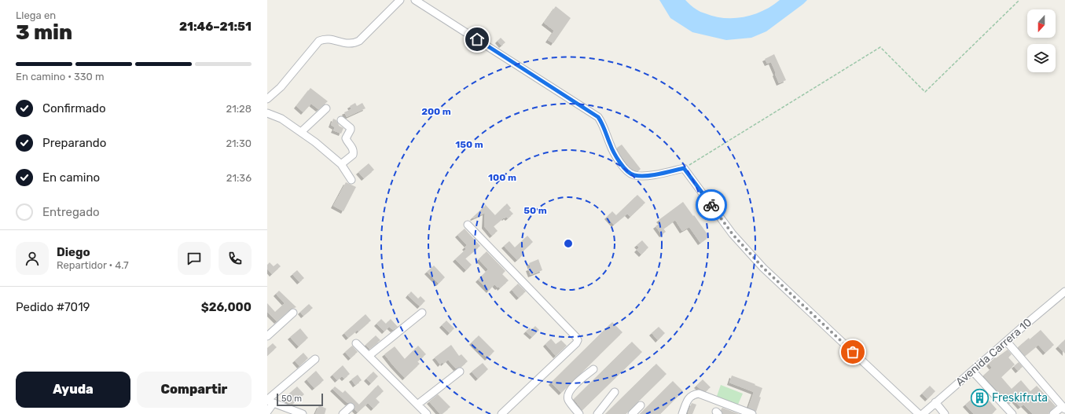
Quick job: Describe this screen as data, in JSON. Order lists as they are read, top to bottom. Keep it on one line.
{"streets":{"street":["Avenida Carrera 10"]},"places":{"building":["Freskifruta"]},"scale_bar":"50 m","north":"bottom","page":{"heading":["3 min","Llega en","21:46–21:51"],"panel":["Diego","Repartidor · 4.7","Pedido #7019","$26,000"],"bar":"En camino · 330 m","list":[["Confirmado","21:28"],["Preparando","21:30"],["En camino","21:36"],"Entregado"],"buttons":["Ayuda","Compartir"],"scale":"50 m"},"rings":["200 m","150 m","100 m","50 m"]}
